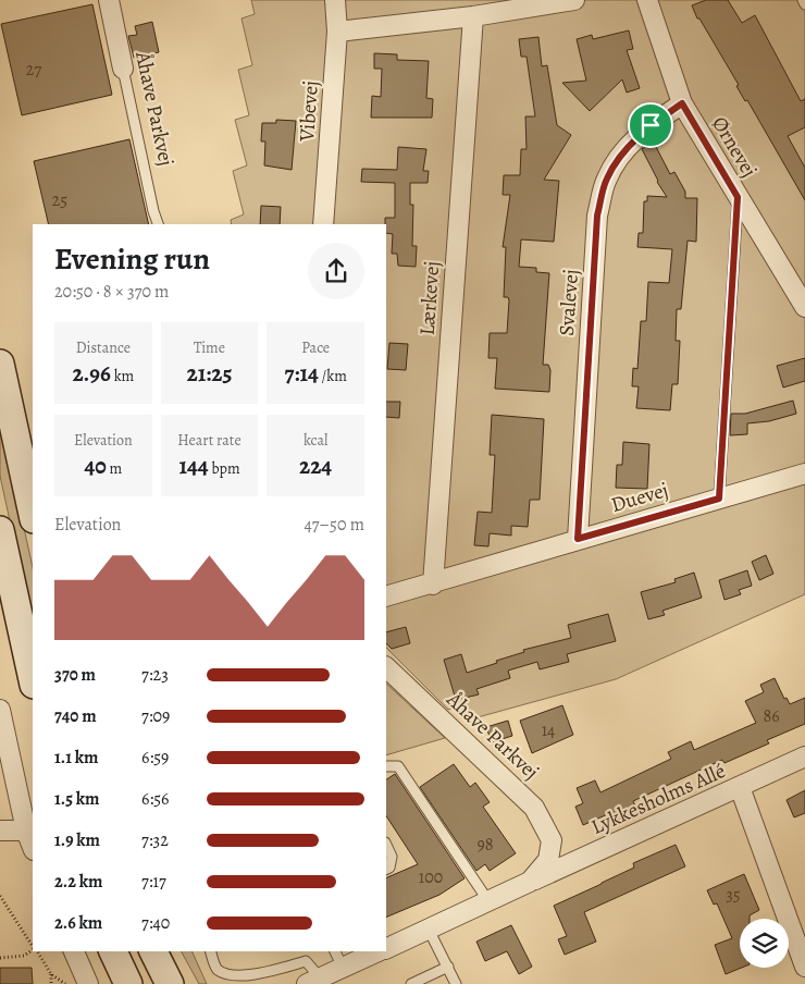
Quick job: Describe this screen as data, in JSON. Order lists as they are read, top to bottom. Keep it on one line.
{"streets":{"street":["Åhave Parkvej","Vibevej","Ørnevej","Lærkevej","Svalevej","Duevej","Lykkesholms Allé"]},"crossings":[["Åhave Parkvej","Lykkesholms Allé"],["Ørnevej","Svalevej"],["Lærkevej","Duevej"],["Svalevej","Duevej"]],"house_numbers":["27","25","86","14","98","100","35"],"page":{"heading":["Evening run","20:50 · 8 × 370 m"],"stats":[["Distance","2.96 km"],["Time","21:25"],["Pace","7:14 /km"],["Elevation","40 m"],["Heart rate","144 bpm"],["kcal","224"]],"chart":["Elevation","47–50 m"],"list":[{"name":"370 m","note":"7:23"},{"name":"740 m","note":"7:09"},{"name":"1.1 km","note":"6:59"},{"name":"1.5 km","note":"6:56"},{"name":"1.9 km","note":"7:32"},{"name":"2.2 km","note":"7:17"},{"name":"2.6 km","note":"7:40"}]}}
